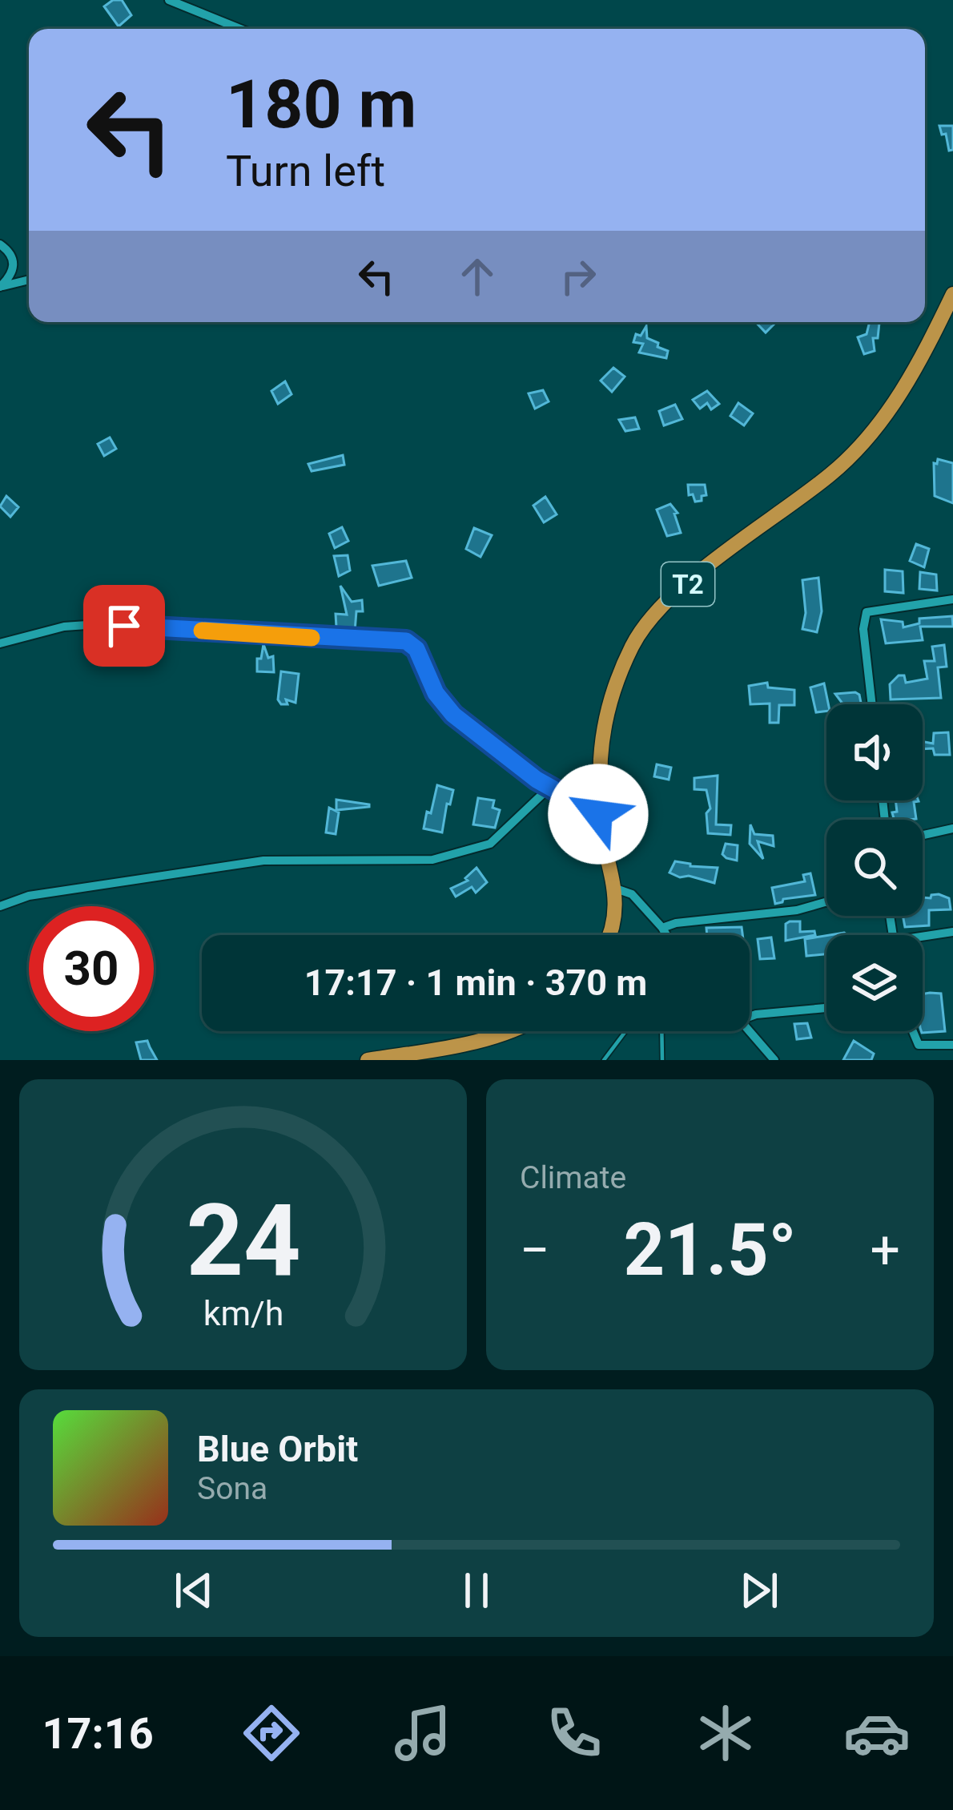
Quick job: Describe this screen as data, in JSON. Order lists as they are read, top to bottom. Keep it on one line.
{"streets":{"highway":["T2"]},"page":{"turn":["180 m","Turn left"],"limit":"30","trip":"17:17 · 1 min · 370 m","tile":"Climate","heat":["−","21.5°","+"],"song":["Blue Orbit","Sona"],"tabs":"17:16","gauge":["24","km/h"]}}
